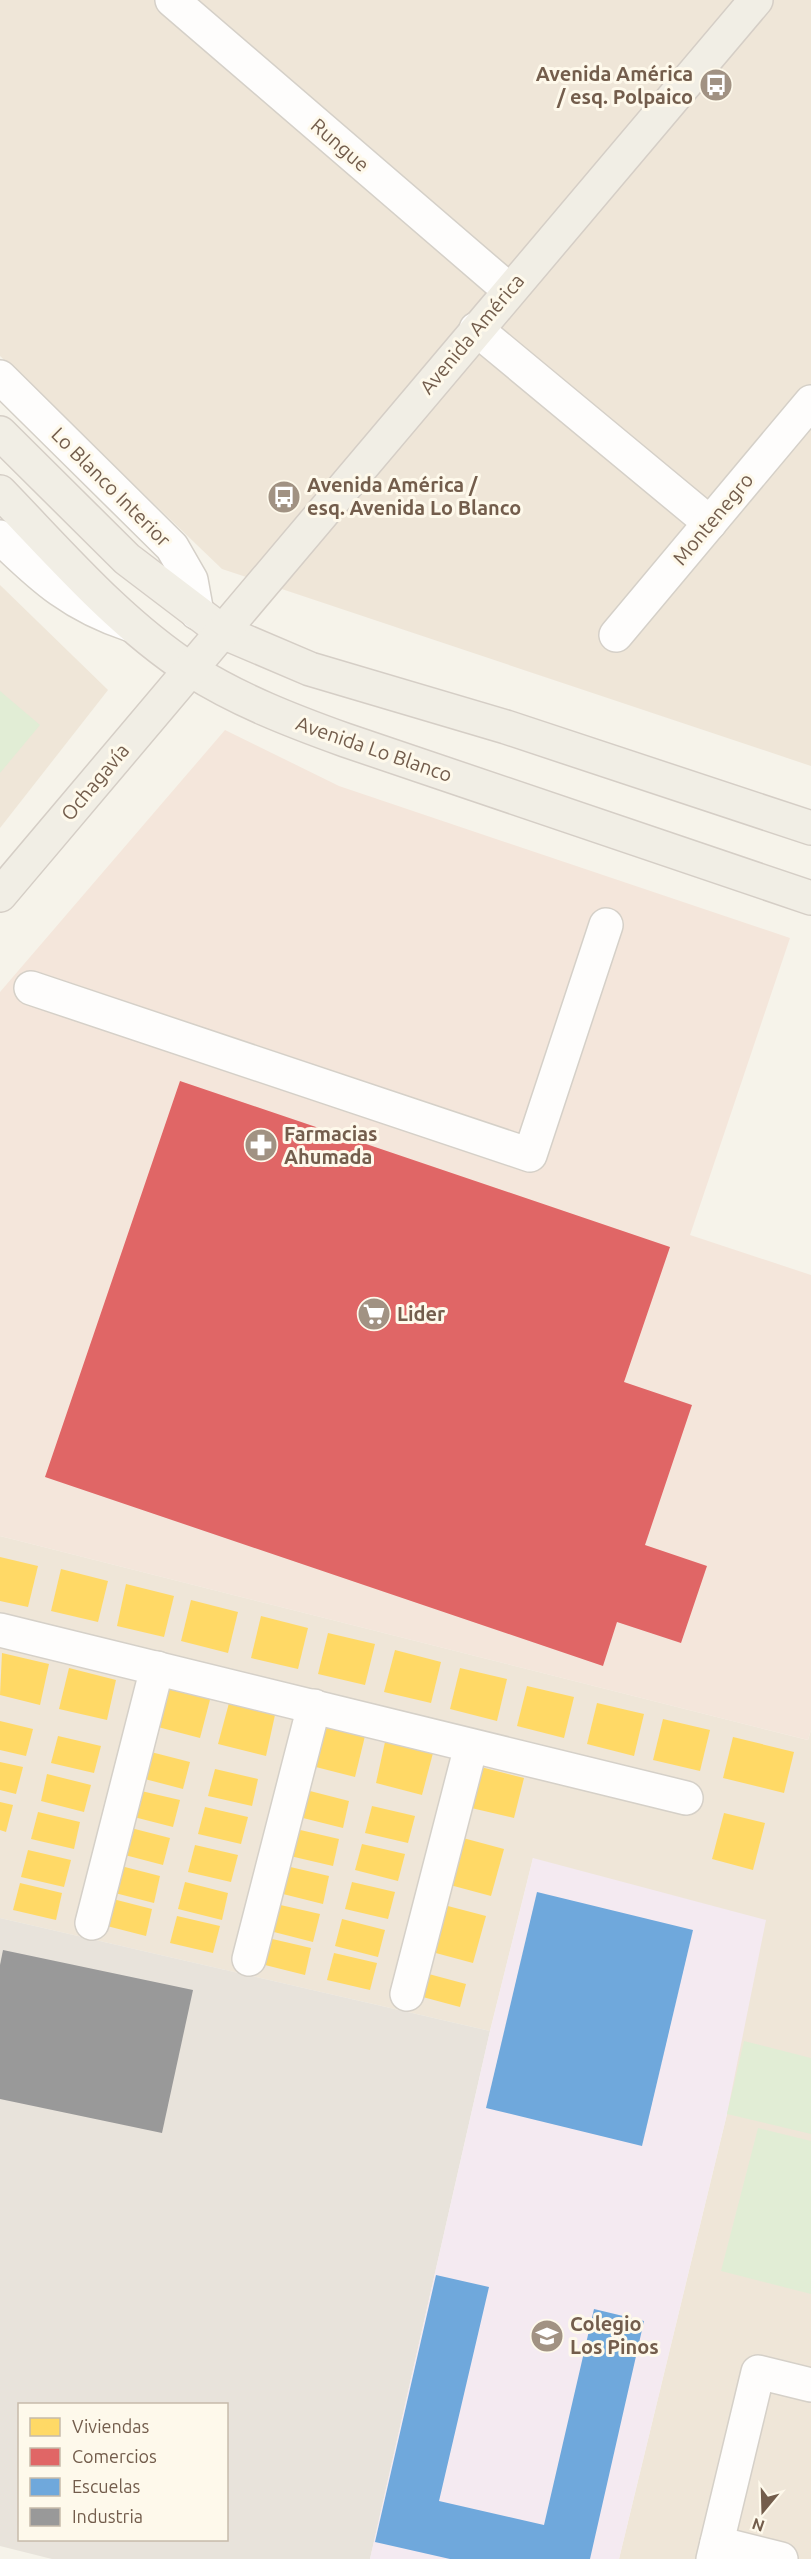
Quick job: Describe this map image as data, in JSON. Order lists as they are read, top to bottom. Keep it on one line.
{"streets":{"main road":["Avenida América","Avenida Lo Blanco","Ochagavía"],"street":["Rungue","Lo Blanco Interior","Montenegro"]},"crossings":[["Rungue","Avenida América"],["Avenida América","Avenida Lo Blanco"],["Avenida América","Ochagavía"],["Avenida Lo Blanco","Ochagavía"]],"places":{"bus stop":["Avenida América / esq. Polpaico","Avenida América / esq. Avenida Lo Blanco"],"pharmacy":["Farmacias Ahumada"],"supermarket":["Lider"],"school or university":["Colegio Los Pinos"]},"legend":["Viviendas","Comercios","Escuelas","Industria"],"north":"bottom"}
